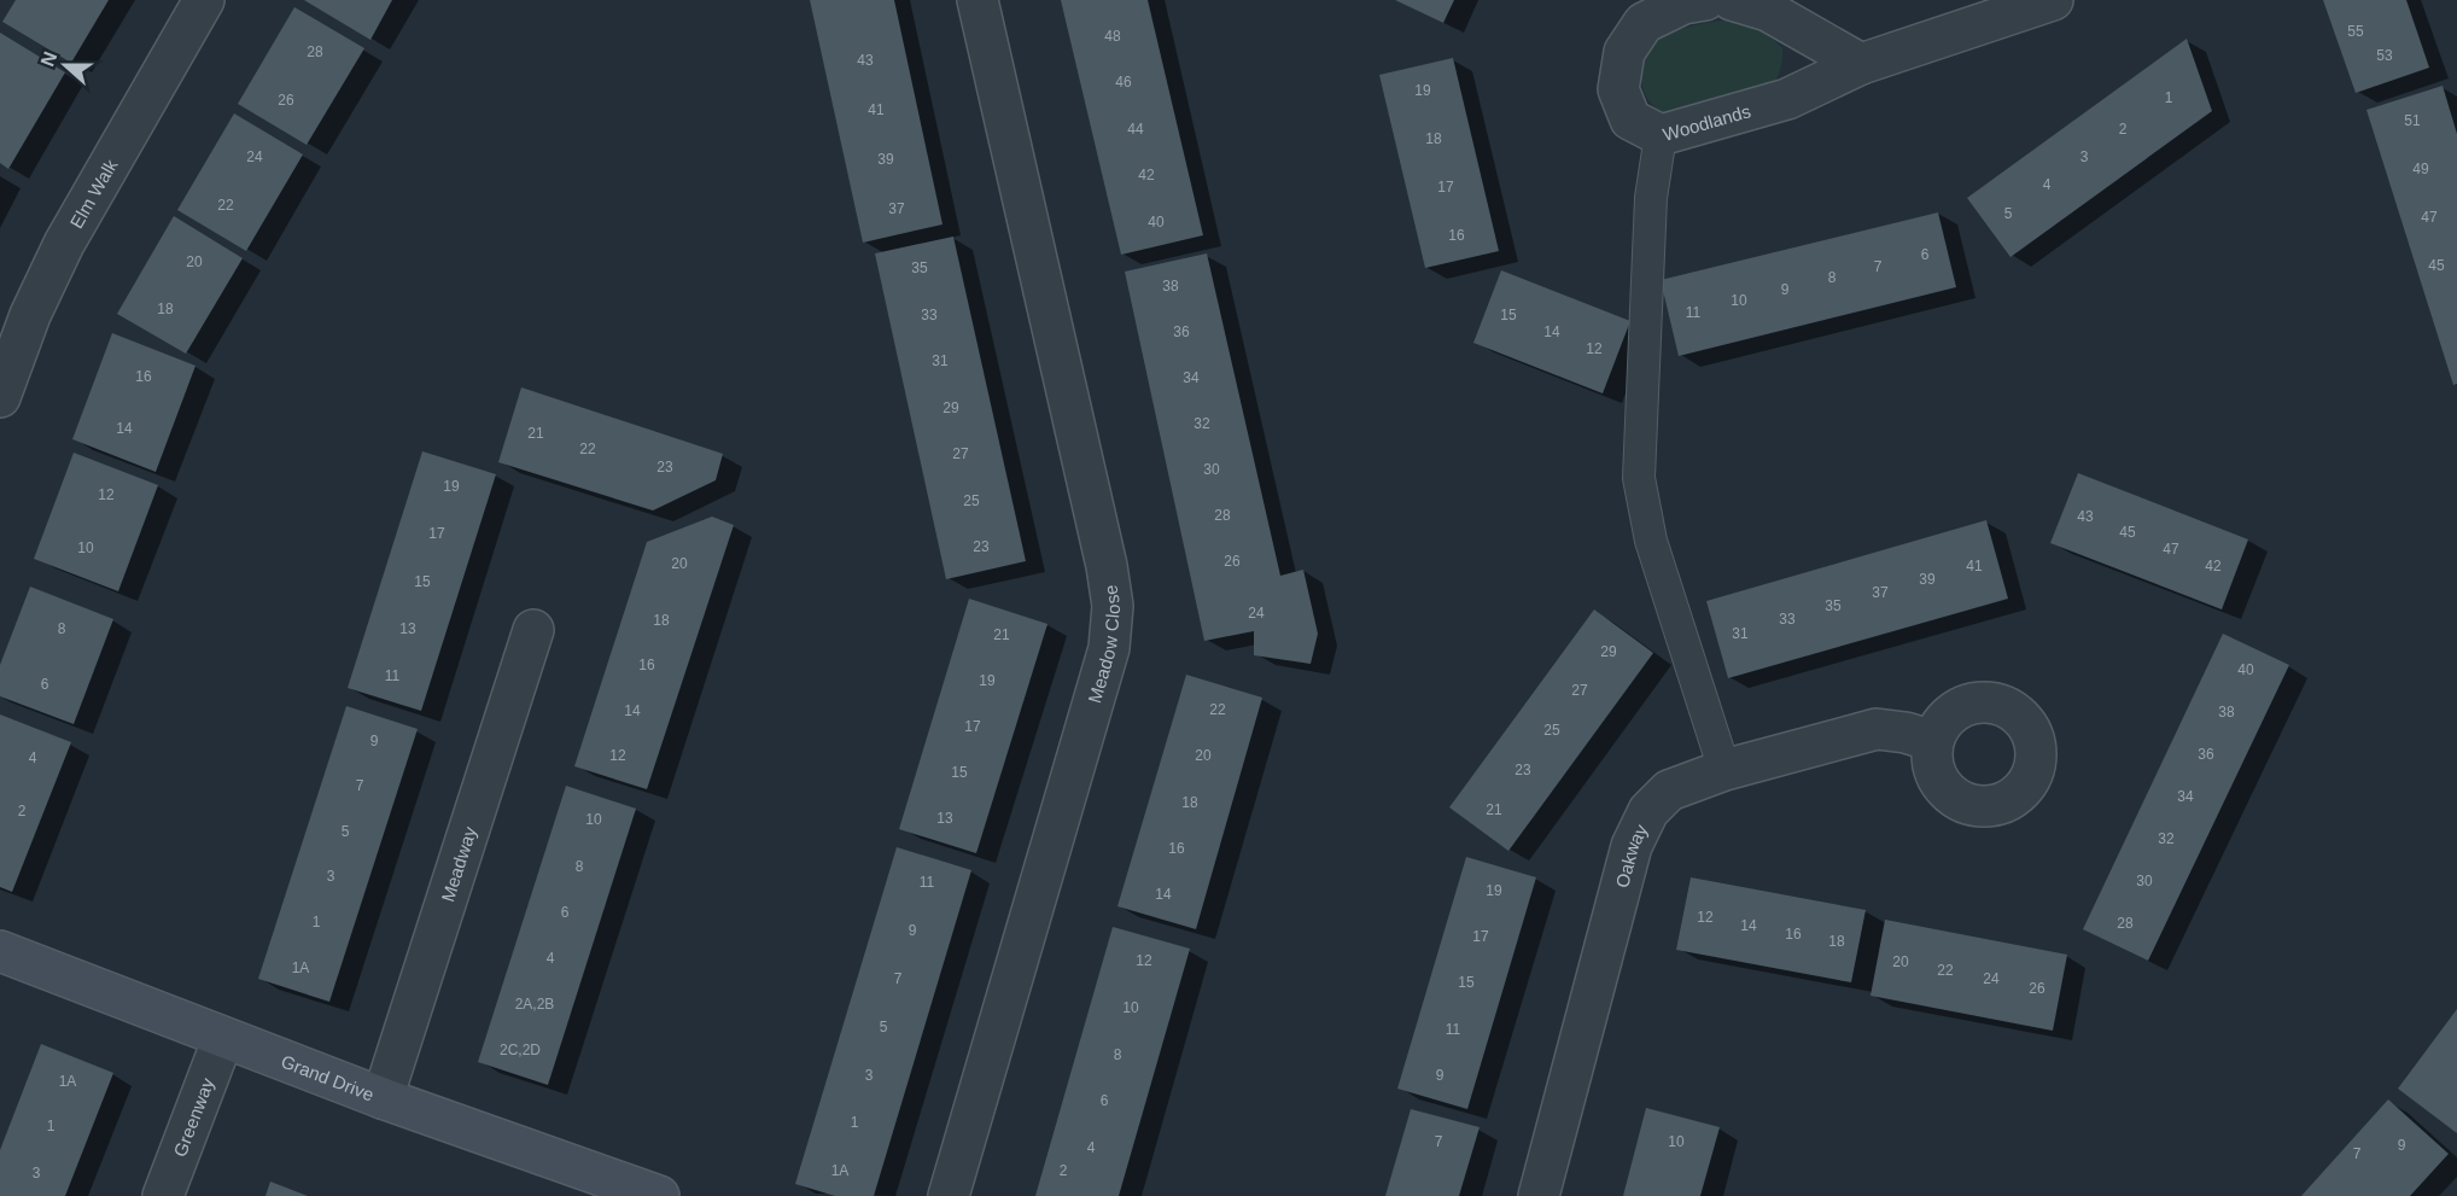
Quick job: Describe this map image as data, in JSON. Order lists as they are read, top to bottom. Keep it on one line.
{"streets":{"main road":["Grand Drive"],"street":["Woodlands","Elm Walk","Meadow Close","Oakway","Meadway","Greenway"]},"crossings":[["Meadway","Grand Drive"],["Grand Drive","Greenway"]],"house_numbers":["55","48","28","53","43","46","19","1","26","41","51","44","2","18","24","3","39","49","42","4","17","22","37","5","47","40","16","6","20","45","7","35","8","38","9","10","18","11","33","15","36","14","12","31","16","34","29","32","14","21","22","27","23","30","19","12","25","28","43","45","17","23","10","47","26","20","41","42","39","15","37","35","24","33","18","8","13","31","21","29","16","40","11","19","6","27","22","14","38","17","25","9","36","12","20","4","23","15","7","34","18","21","2","13","10","5","32","16","8","3","30","11","19","14","6","12","1","28","14","9","16","17","18","4","12","20","1A","22","7","24","15","26","2A,2B","10","5","11","2C,2D","8","3","9","1A","6","1","1","7","10","9","4","7","1A","2","3"],"north":"left"}
